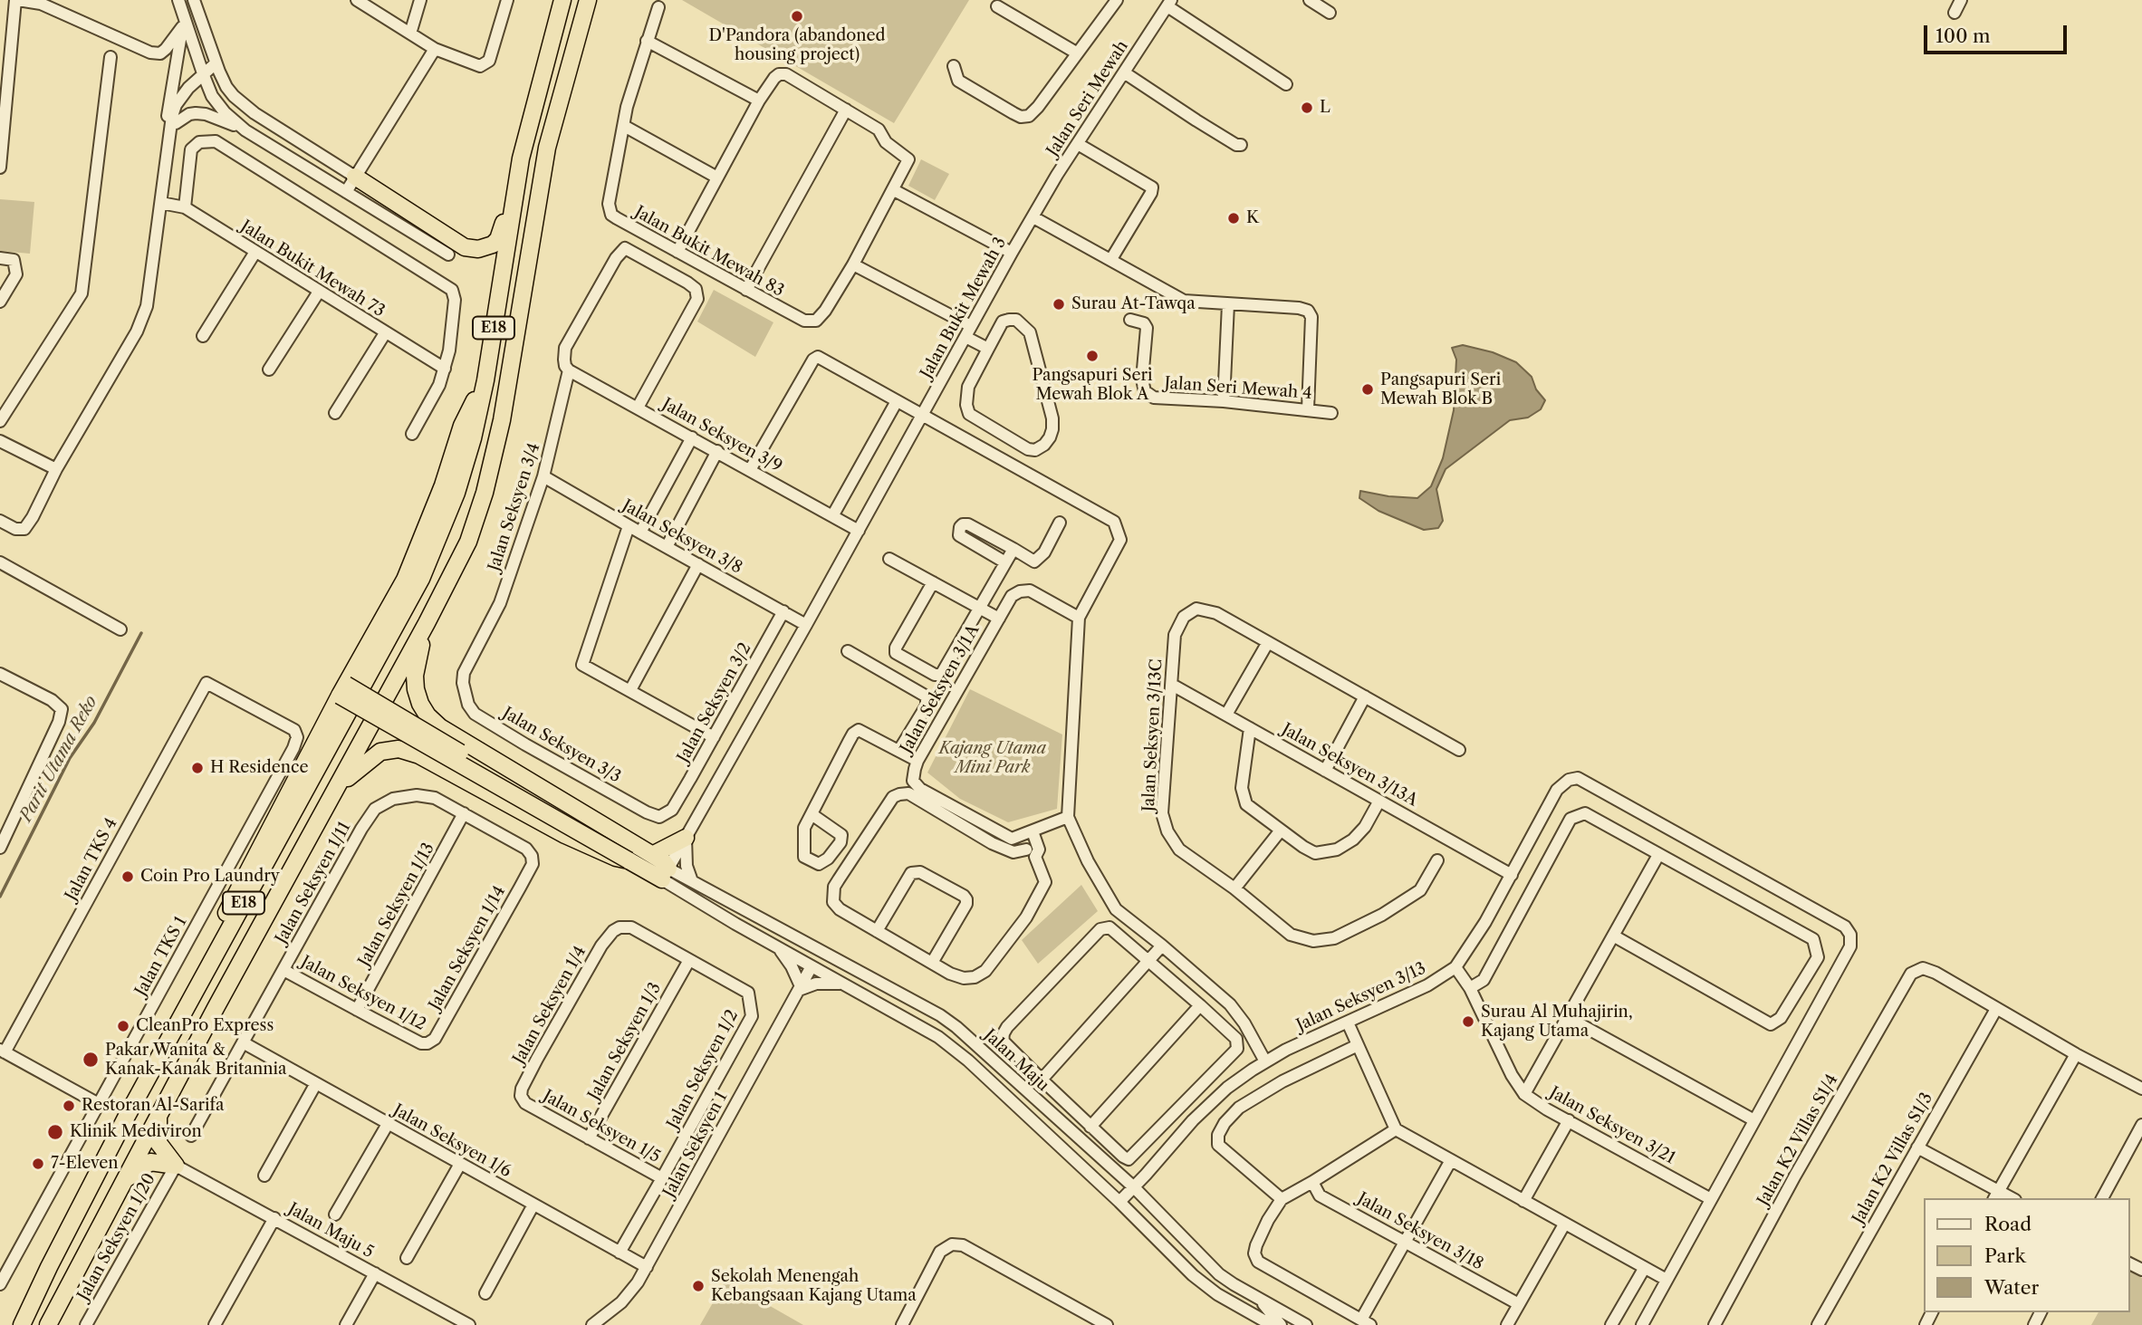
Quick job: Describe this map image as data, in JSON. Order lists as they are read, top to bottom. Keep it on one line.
{"streets":{"highway":["E18"],"street":["Jalan Seri Mewah","Jalan Bukit Mewah 83","Jalan Bukit Mewah 73","Jalan Bukit Mewah 3","Jalan Seri Mewah 4","Jalan Seksyen 3/9","Jalan Seksyen 3/4","Jalan Seksyen 3/8","Jalan Seksyen 3/1A","Jalan Seksyen 3/2","Jalan Seksyen 3/13C","Jalan Seksyen 3/3","Jalan Seksyen 3/13A","Jalan TKS 4","Jalan Seksyen 1/11","Jalan Seksyen 1/13","Jalan Seksyen 1/14","Jalan TKS 1","Jalan Seksyen 1/12","Jalan Seksyen 3/13","Jalan Seksyen 1/4","Jalan Seksyen 1/3","Jalan Maju","Jalan Seksyen 1/2","Jalan Seksyen 3/21","Jalan Seksyen 1/5","Jalan K2 Villas S1/4","Jalan Seksyen 1/6","Jalan Seksyen 1","Jalan K2 Villas S1/3","Jalan Maju 5","Jalan Seksyen 3/18","Jalan Seksyen 1/20"]},"crossings":[["Jalan Seri Mewah","Jalan Bukit Mewah 3"],["Jalan Bukit Mewah 3","Jalan Seksyen 3/9"],["Jalan Bukit Mewah 3","Jalan Seksyen 3/8"],["Jalan Bukit Mewah 3","Jalan Maju"],["Jalan Seksyen 3/9","Jalan Seksyen 3/4"],["Jalan Seksyen 3/4","Jalan Seksyen 3/8"],["Jalan Seksyen 3/4","Jalan Seksyen 3/3"],["Jalan Seksyen 3/8","Jalan Seksyen 3/2"],["Jalan Seksyen 3/2","Jalan Seksyen 3/3"],["Jalan Seksyen 3/13C","Jalan Seksyen 3/13A"],["Jalan Seksyen 3/13A","Jalan Seksyen 3/13"],["Jalan TKS 4","Jalan TKS 1"],["Jalan Seksyen 1/11","Jalan Seksyen 1/13"],["Jalan Seksyen 1/11","Jalan Seksyen 1/14"],["Jalan Seksyen 1/11","Jalan Seksyen 1/12"],["Jalan Seksyen 1/11","Jalan Seksyen 1/6"],["Jalan Seksyen 1/13","Jalan Seksyen 1/12"],["Jalan Seksyen 1/14","Jalan Seksyen 1/12"],["Jalan Seksyen 3/13","Jalan Maju"],["Jalan Seksyen 3/13","Jalan Seksyen 3/21"],["Jalan Seksyen 1/4","Jalan Seksyen 1/2"],["Jalan Seksyen 1/4","Jalan Seksyen 1/5"],["Jalan Seksyen 1/3","Jalan Seksyen 1/2"],["Jalan Seksyen 1/3","Jalan Seksyen 1/5"],["Jalan Maju","Jalan Seksyen 1"],["Jalan Seksyen 1/2","Jalan Seksyen 1/5"],["Jalan Seksyen 1/2","Jalan Seksyen 1/6"],["Jalan K2 Villas S1/4","Jalan K2 Villas S1/3"],["Jalan Seksyen 1/6","Jalan Seksyen 1"],["Jalan Maju 5","Jalan Seksyen 1/20"]],"water":["Parit Utama Reko"],"parks":["Kajang Utama Mini Park"],"places":["D'Pandora (abandoned housing project)","L","K","Surau At-Tawqa","Pangsapuri Seri Mewah Blok A","Pangsapuri Seri Mewah Blok B","H Residence","Coin Pro Laundry","Surau Al Muhajirin, Kajang Utama","CleanPro Express","Pakar Wanita & Kanak-Kanak Britannia","Restoran Al-Sarifa","Klinik Mediviron","7-Eleven","Sekolah Menengah Kebangsaan Kajang Utama"],"legend":["Road","Park","Water"],"scale_bar":"100 m"}
